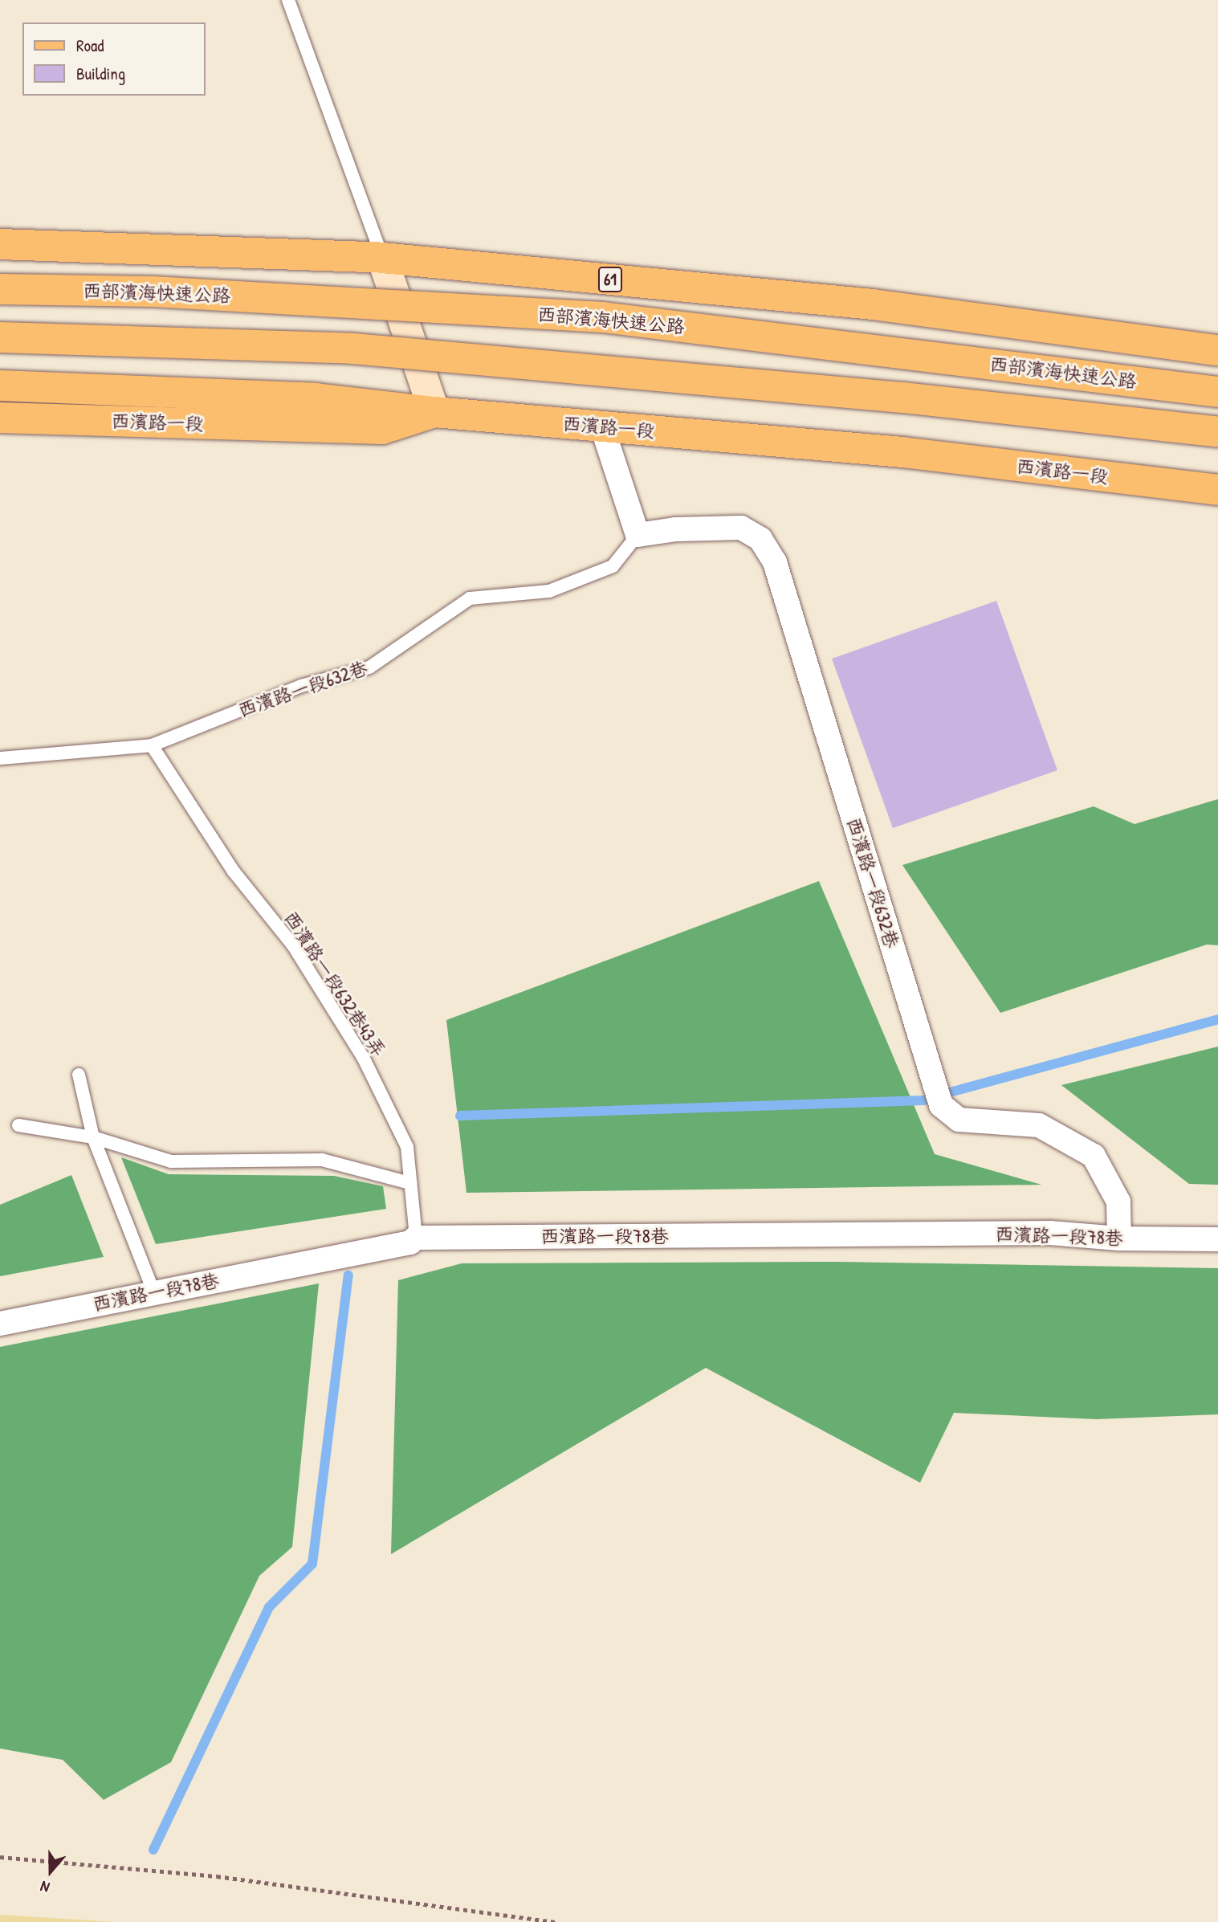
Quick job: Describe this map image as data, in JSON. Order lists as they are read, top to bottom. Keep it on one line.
{"streets":{"main road":["61","西部濱海快速公路","西濱路一段"],"street":["西濱路一段632巷","西濱路一段78巷"],"lane":["西濱路一段632巷43弄"]},"crossings":[["西濱路一段632巷","西濱路一段632巷43弄"],["西濱路一段632巷","西濱路一段78巷"],["西濱路一段632巷43弄","西濱路一段78巷"]],"legend":["Road","Building"],"north":"bottom"}
